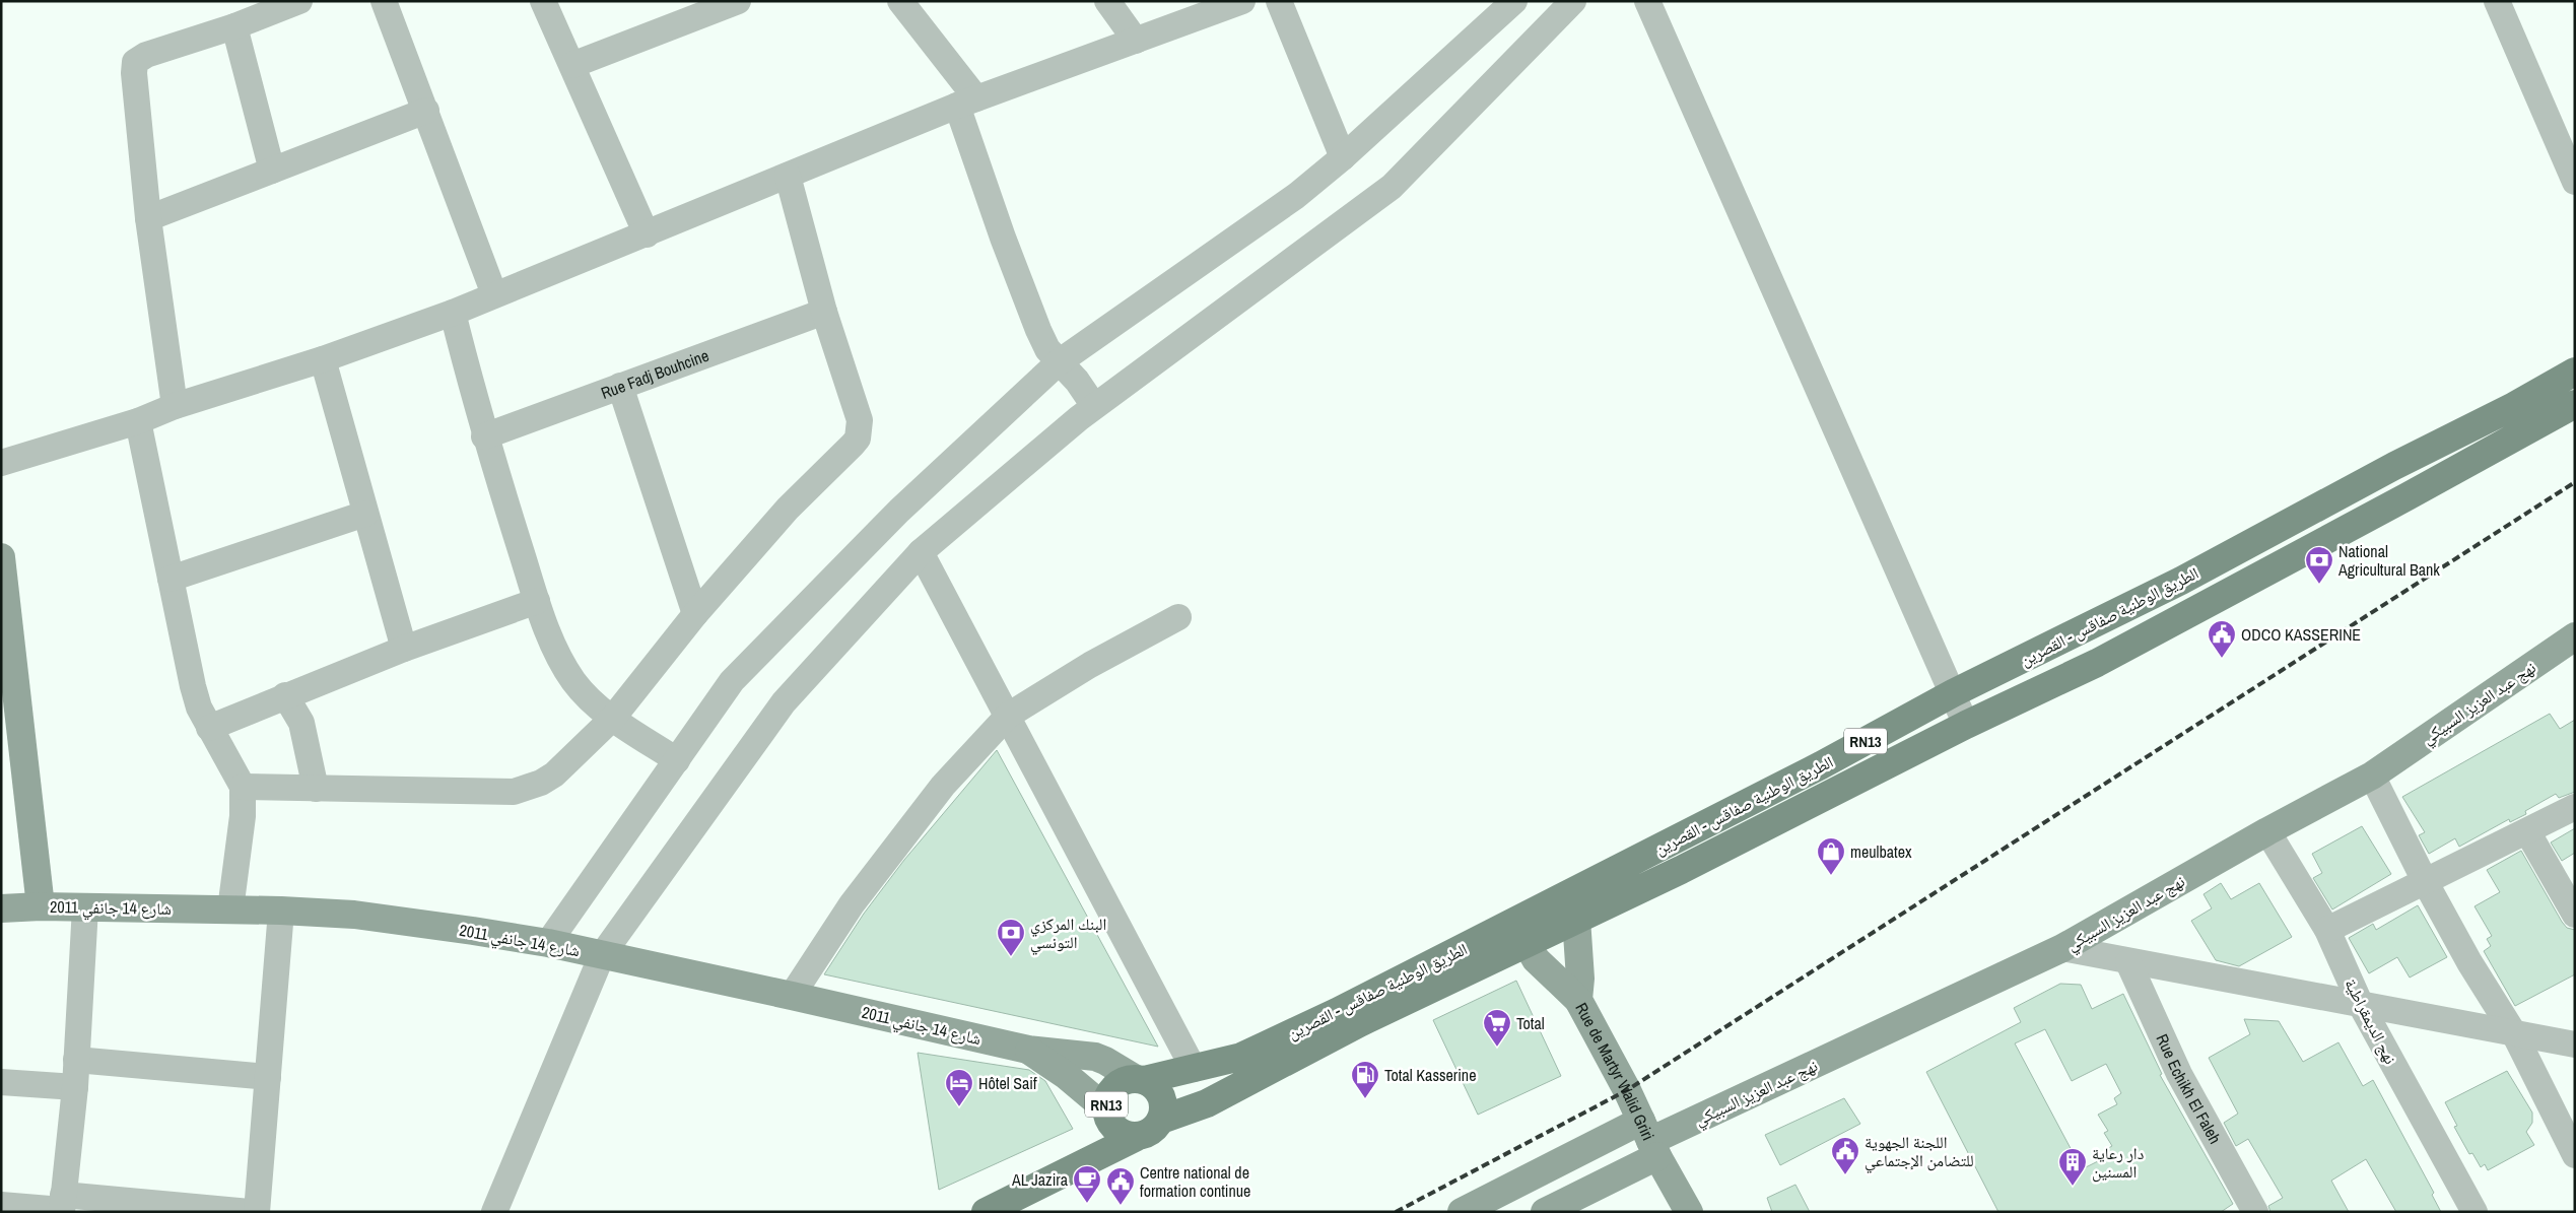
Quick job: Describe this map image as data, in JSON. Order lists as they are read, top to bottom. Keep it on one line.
{"streets":{"main road":["الطريق الوطنية صفاقس - القصرين","RN13"],"street":["Rue Fadj Bouhcine","نهج عبد العزيز السبيكي","شارع 14 جانفي 2011","نهج الديمقراطية","Rue de Martyr Walid Griri","Rue Echikh El Faleh"]},"crossings":[["الطريق الوطنية صفاقس - القصرين","RN13"],["الطريق الوطنية صفاقس - القصرين","شارع 14 جانفي 2011"],["الطريق الوطنية صفاقس - القصرين","Rue de Martyr Walid Griri"],["نهج عبد العزيز السبيكي","نهج الديمقراطية"],["نهج عبد العزيز السبيكي","Rue de Martyr Walid Griri"],["RN13","شارع 14 جانفي 2011"]],"places":{"bank":["National Agricultural Bank","البنك المركزي التونسي"],"public building":["ODCO KASSERINE","اللجنة الجهوية للتضامن الإجتماعي","Centre national de formation continue"],"shop":["meulbatex"],"supermarket":["Total"],"fuel station":["Total Kasserine"],"hotel":["Hôtel Saif"],"building":["دار رعاية المسنين"],"cafe":["AL Jazira"]}}
